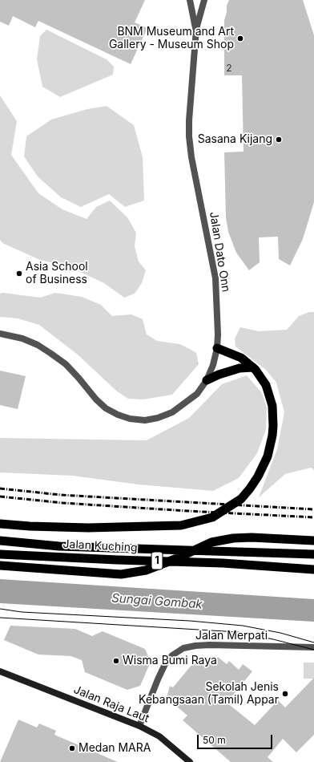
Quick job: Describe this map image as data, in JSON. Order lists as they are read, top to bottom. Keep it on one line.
{"streets":{"highway":["Jalan Kuching","1"],"main road":["Jalan Raja Laut"],"street":["Jalan Dato Onn","Jalan Merpati"]},"crossings":[["Jalan Merpati","Jalan Raja Laut"]],"water":["Sungai Gombak"],"places":["BNM Museum and Art Gallery - Museum Shop","Sasana Kijang","Asia School of Business","Wisma Bumi Raya","Sekolah Jenis Kebangsaan (Tamil) Appar","Medan MARA"],"house_numbers":["2"],"scale_bar":"50 m"}
